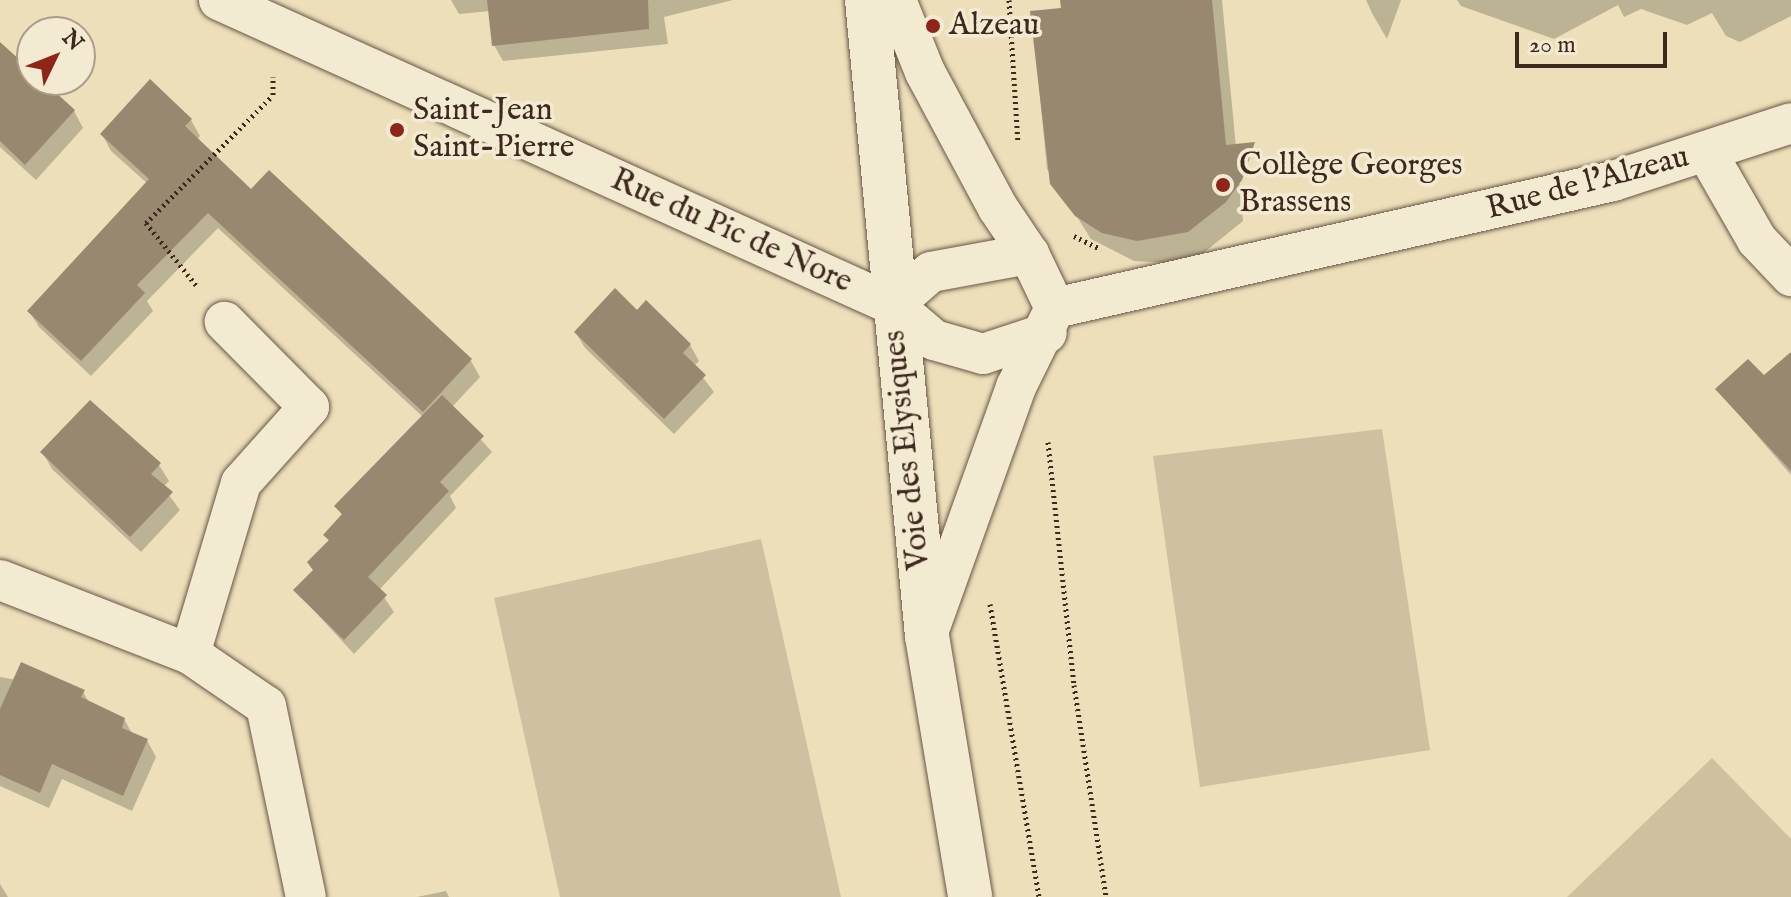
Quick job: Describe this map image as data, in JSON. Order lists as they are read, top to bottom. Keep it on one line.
{"streets":{"street":["Rue de l'Alzeau","Rue du Pic de Nore","Voie des Elysiques"]},"crossings":[["Rue de l'Alzeau","Rue du Pic de Nore"],["Rue de l'Alzeau","Voie des Elysiques"],["Rue du Pic de Nore","Voie des Elysiques"]],"places":["Alzeau","Saint-Jean Saint-Pierre","Collège Georges Brassens"],"scale_bar":"20 m","north":"top right"}
